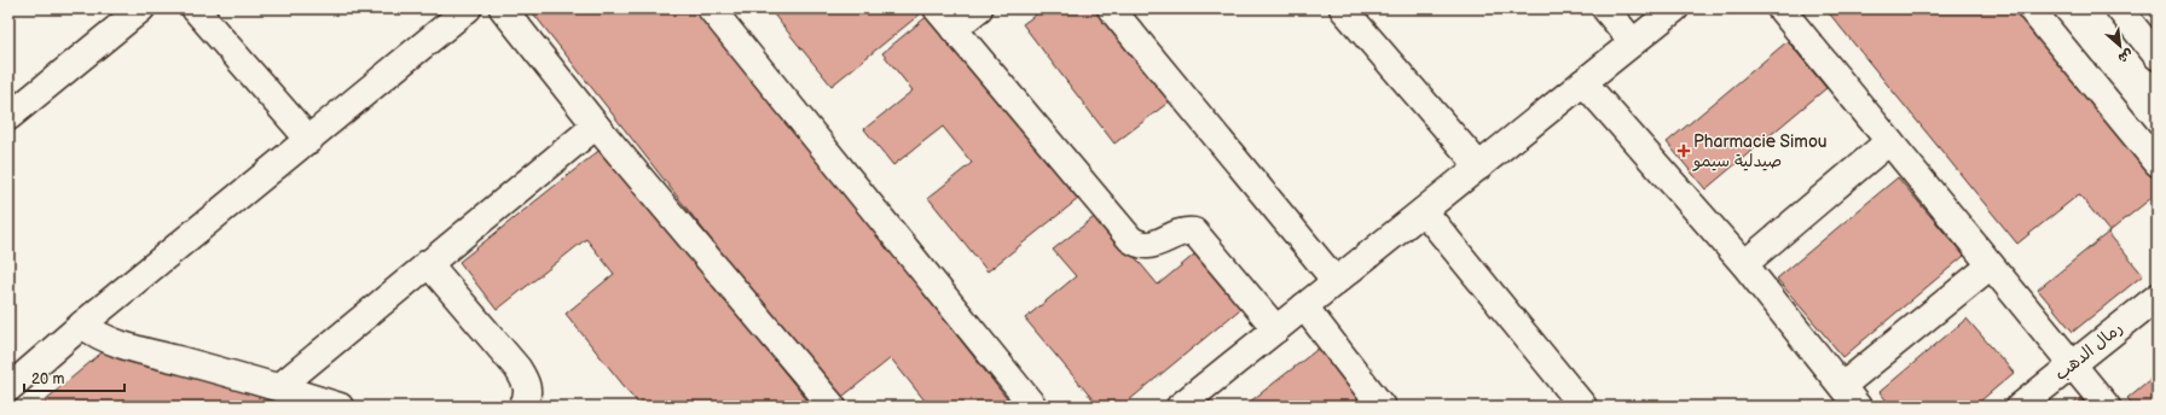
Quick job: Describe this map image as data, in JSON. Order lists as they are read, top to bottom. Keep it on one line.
{"streets":{"street":["رمال الدهب"]},"places":{"health":["Pharmacie Simou صيدلية سيمو"]},"scale_bar":"20 m","north":"bottom right"}
